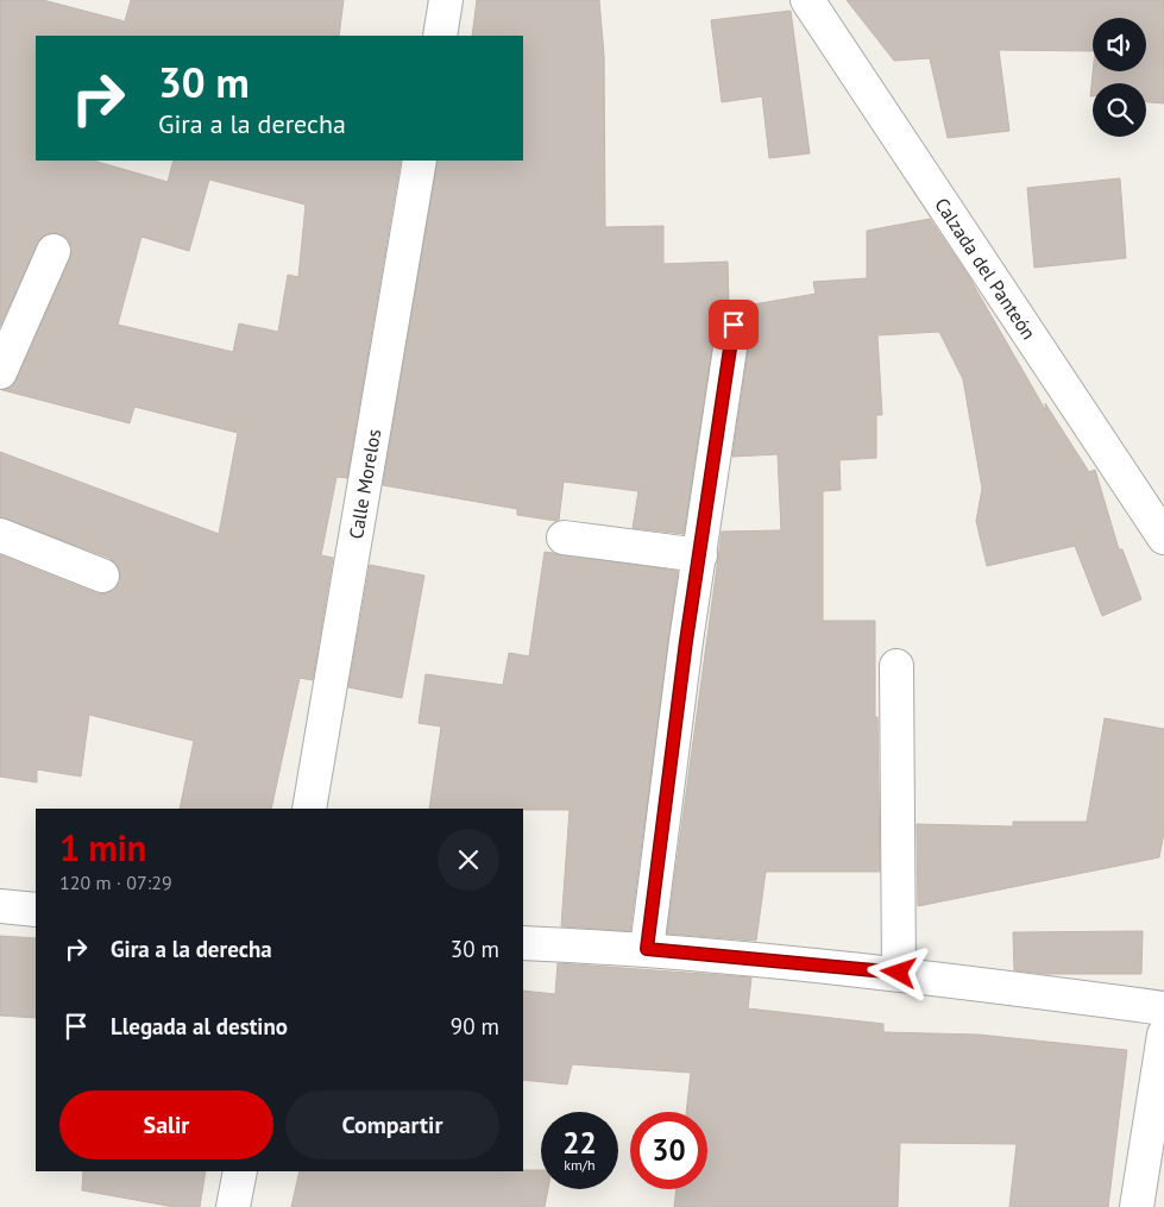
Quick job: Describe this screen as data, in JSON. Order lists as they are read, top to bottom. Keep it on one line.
{"streets":{"street":["Calzada del Panteón","Calle Morelos"]},"page":{"turn":["30 m","Gira a la derecha"],"heading":["1 min","120 m · 07:29"],"list":[{"name":"Gira a la derecha","value":"30 m"},{"name":"Llegada al destino","value":"90 m"}],"buttons":["Salir","Compartir"],"speed":"22 km/h","limit":"30"}}
